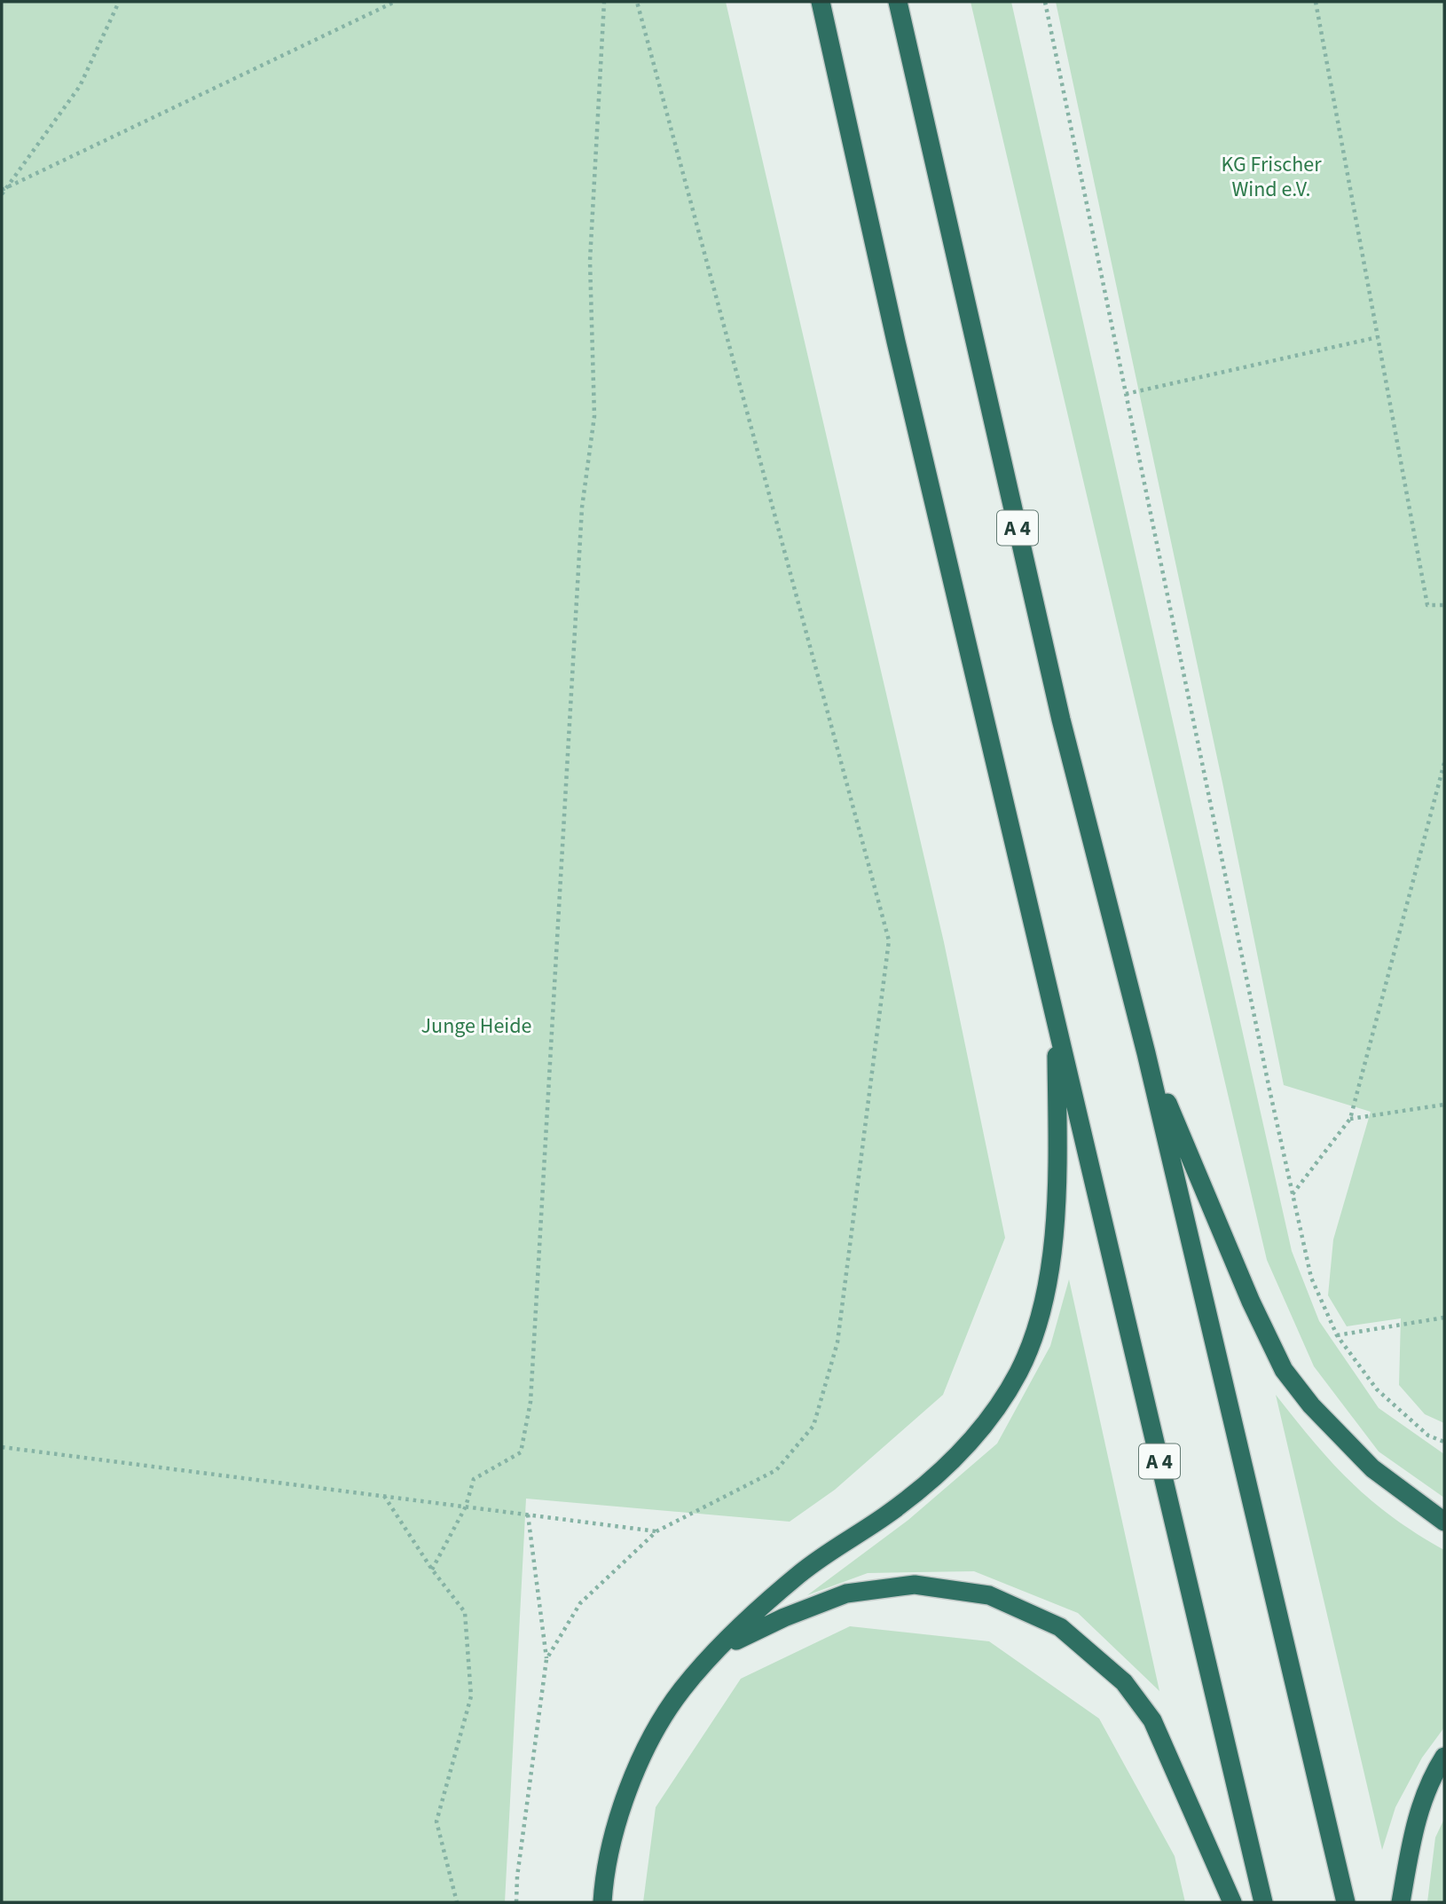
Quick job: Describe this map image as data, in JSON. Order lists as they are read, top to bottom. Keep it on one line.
{"streets":{"highway":["A 4"]},"parks":["KG Frischer Wind e.V.","Junge Heide"]}
